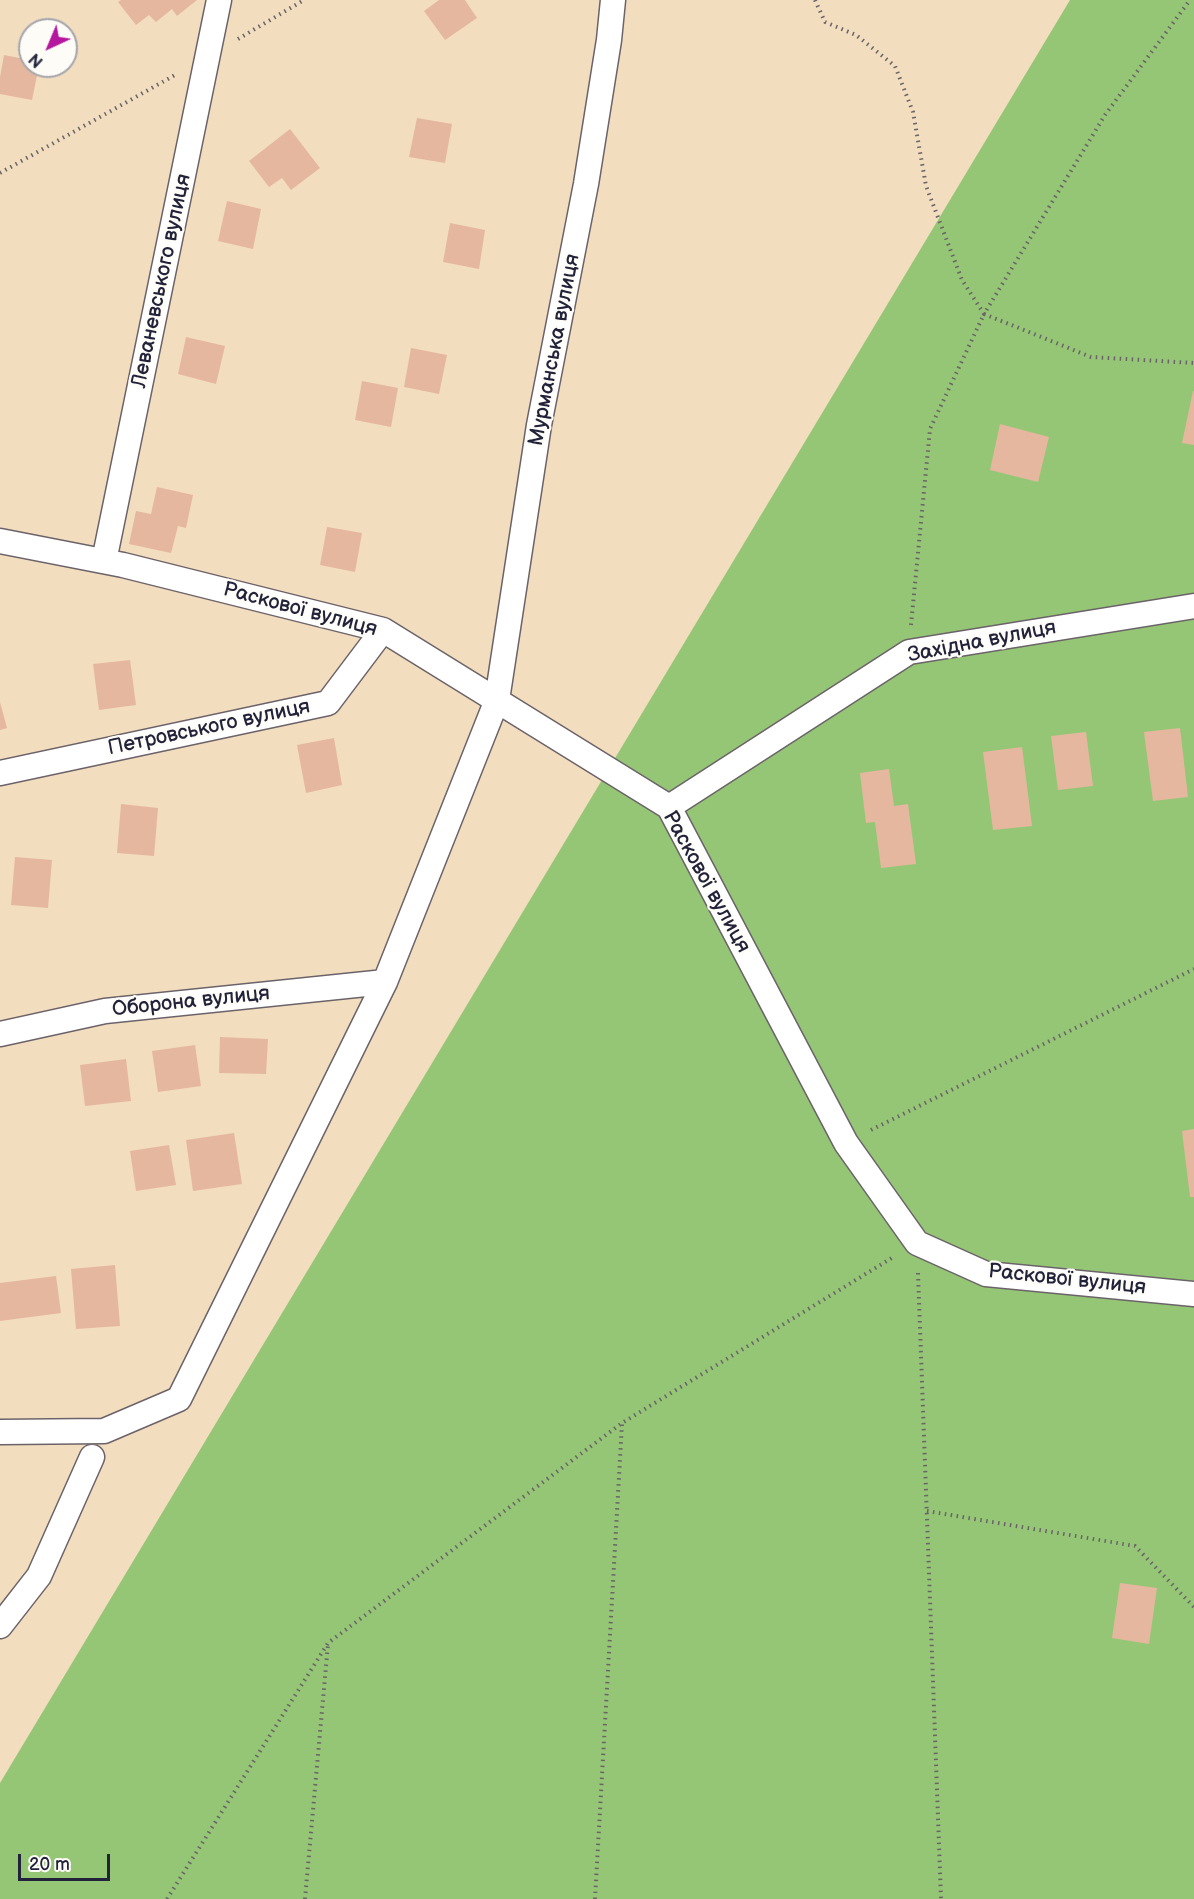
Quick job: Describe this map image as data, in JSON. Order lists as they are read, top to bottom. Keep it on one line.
{"streets":{"street":["Леваневського вулиця","Мурманська вулиця","Раскової вулиця","Західна вулиця","Петровського вулиця","Оборона вулиця"]},"crossings":[["Леваневського вулиця","Раскової вулиця"],["Мурманська вулиця","Раскової вулиця"],["Мурманська вулиця","Оборона вулиця"],["Раскової вулиця","Західна вулиця"],["Раскової вулиця","Петровського вулиця"]],"scale_bar":"20 m","north":"bottom left"}
